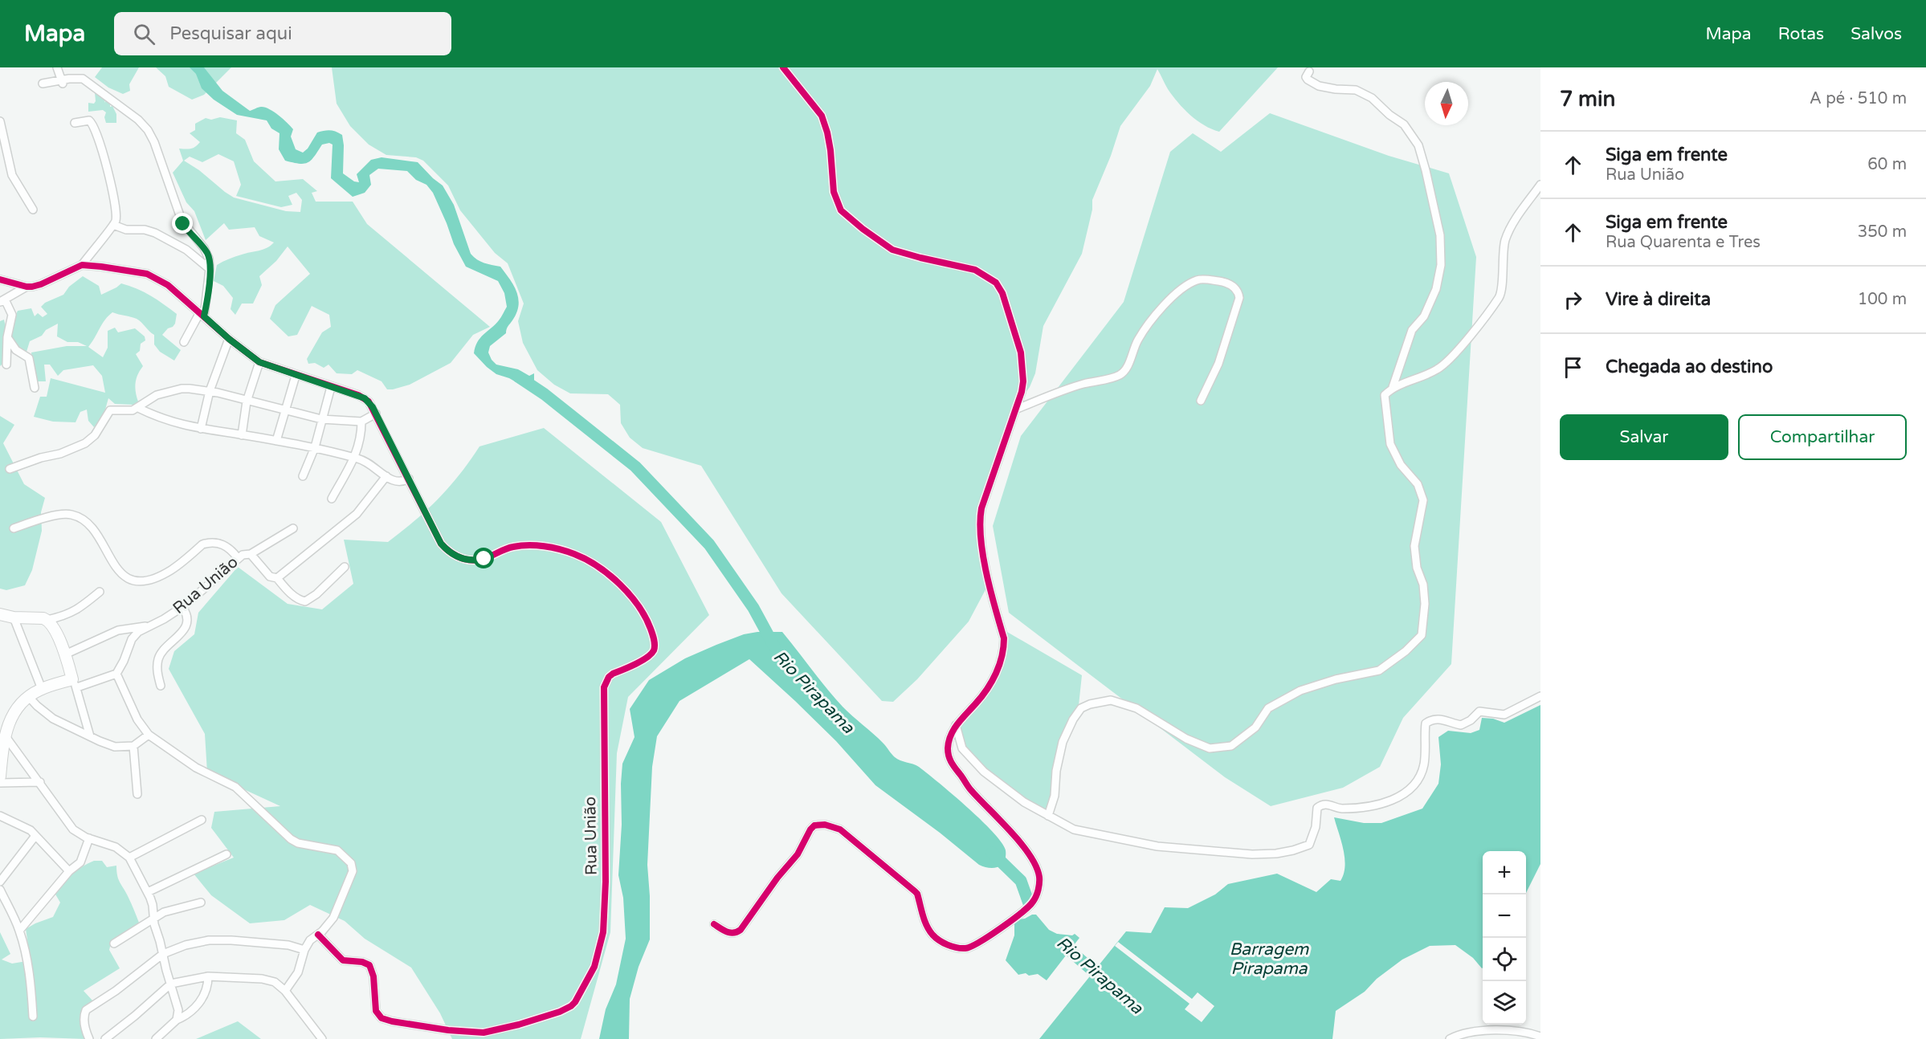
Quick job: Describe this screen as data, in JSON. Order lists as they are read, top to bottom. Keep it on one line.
{"streets":{"street":["Rua União"]},"water":["Rio Pirapama","Barragem Pirapama"],"north":"bottom","page":{"header":"Mapa","search":"Pesquisar aqui","nav":["Mapa","Rotas","Salvos"],"heading":["7 min","A pé · 510 m"],"list":[["Siga em frente","Rua União","60 m"],["Siga em frente","Rua Quarenta e Tres","350 m"],["Vire à direita","100 m"],"Chegada ao destino"],"buttons":["Salvar","Compartilhar"],"map_buttons":["+","−"]}}
